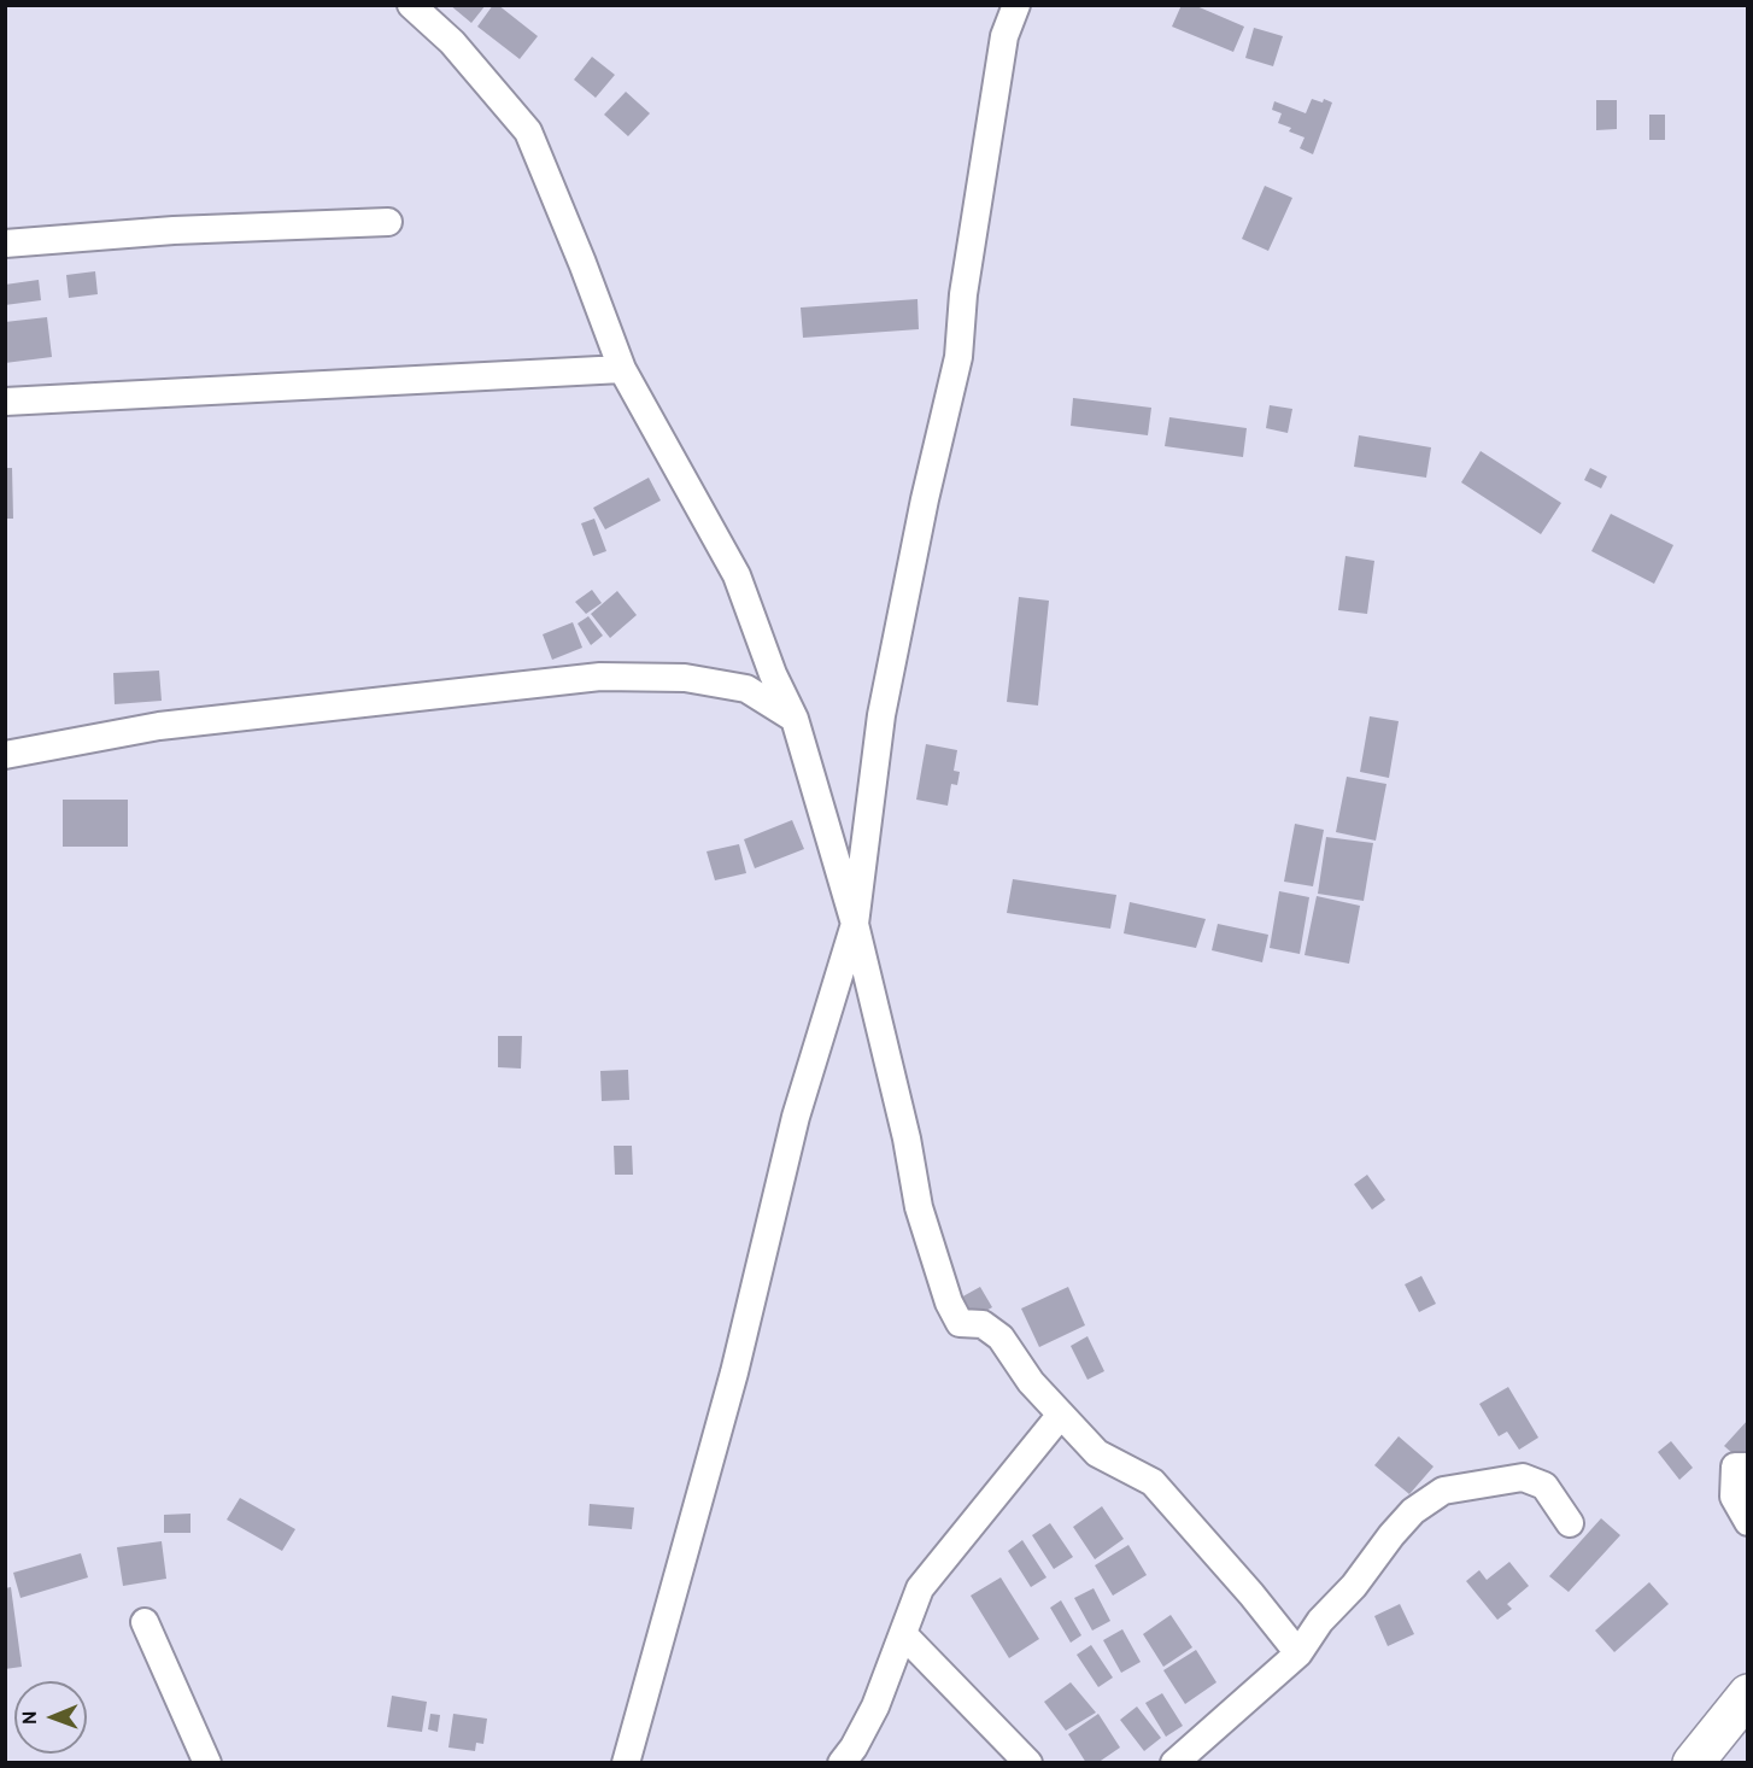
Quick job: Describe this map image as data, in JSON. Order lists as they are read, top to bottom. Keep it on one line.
{"north":"left"}
